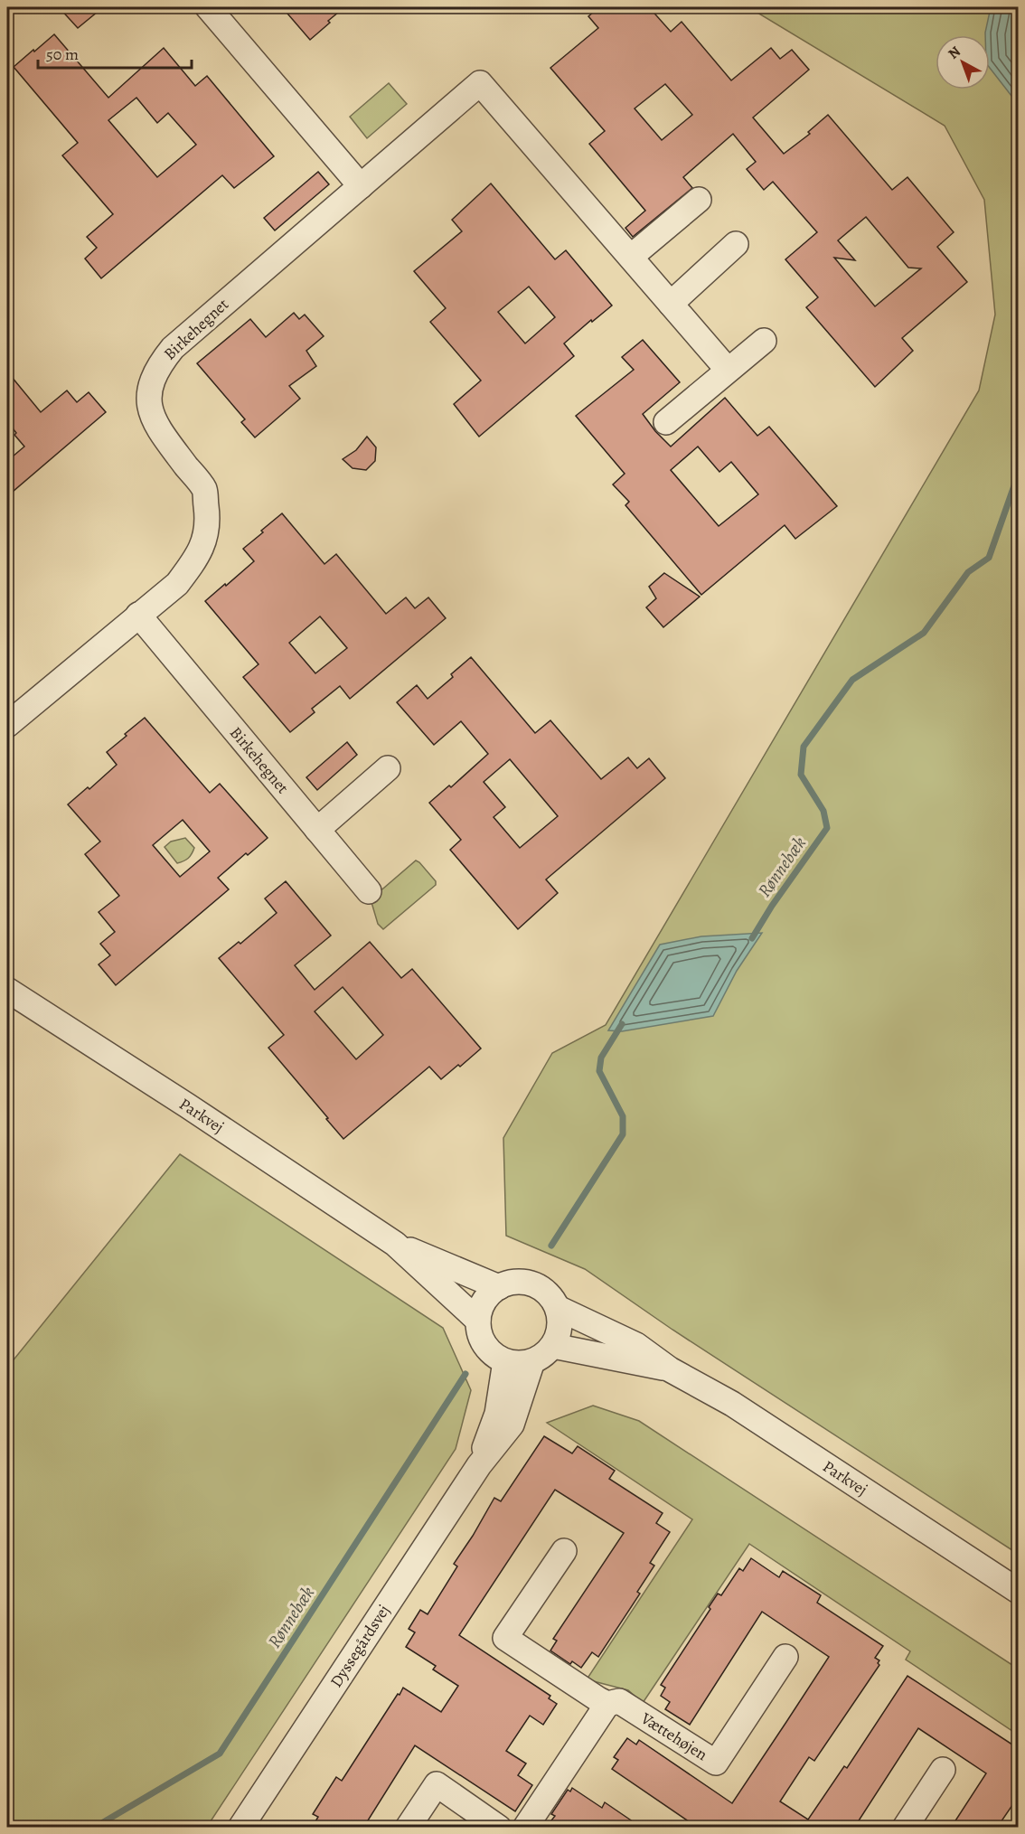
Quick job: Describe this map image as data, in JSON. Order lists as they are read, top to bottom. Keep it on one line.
{"streets":{"street":["Birkehegnet","Parkvej","Dyssegårdsvej","Vættehøjen"]},"crossings":[["Parkvej","Dyssegårdsvej"]],"water":["Rønnebæk"],"scale_bar":"50 m","north":"top left"}
